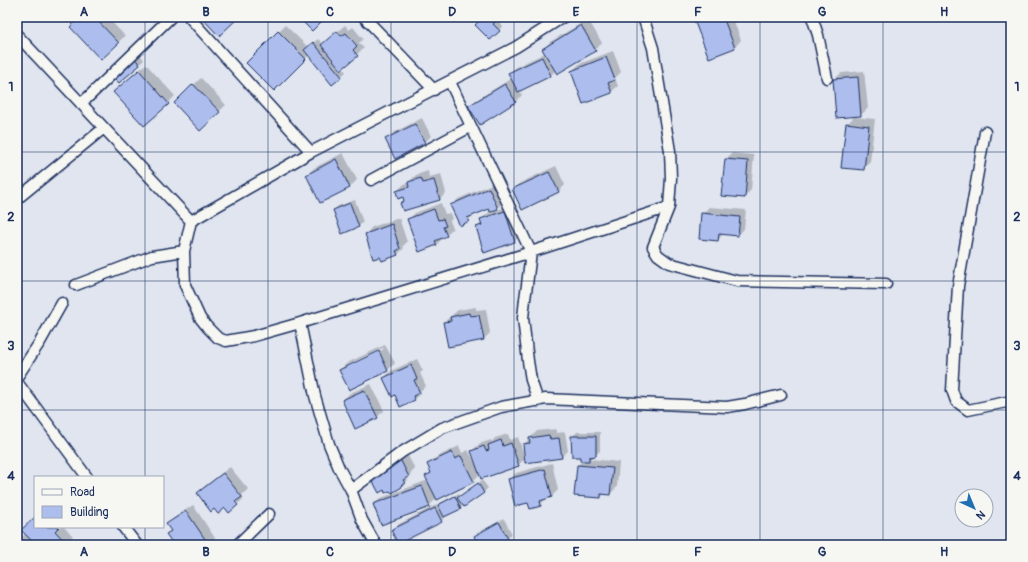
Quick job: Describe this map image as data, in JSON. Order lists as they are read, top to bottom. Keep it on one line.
{"legend":["Road","Building"],"north":"bottom right","grid":{"columns":["A","B","C","D","E","F","G","H"],"rows":["1","2","3","4"]}}
